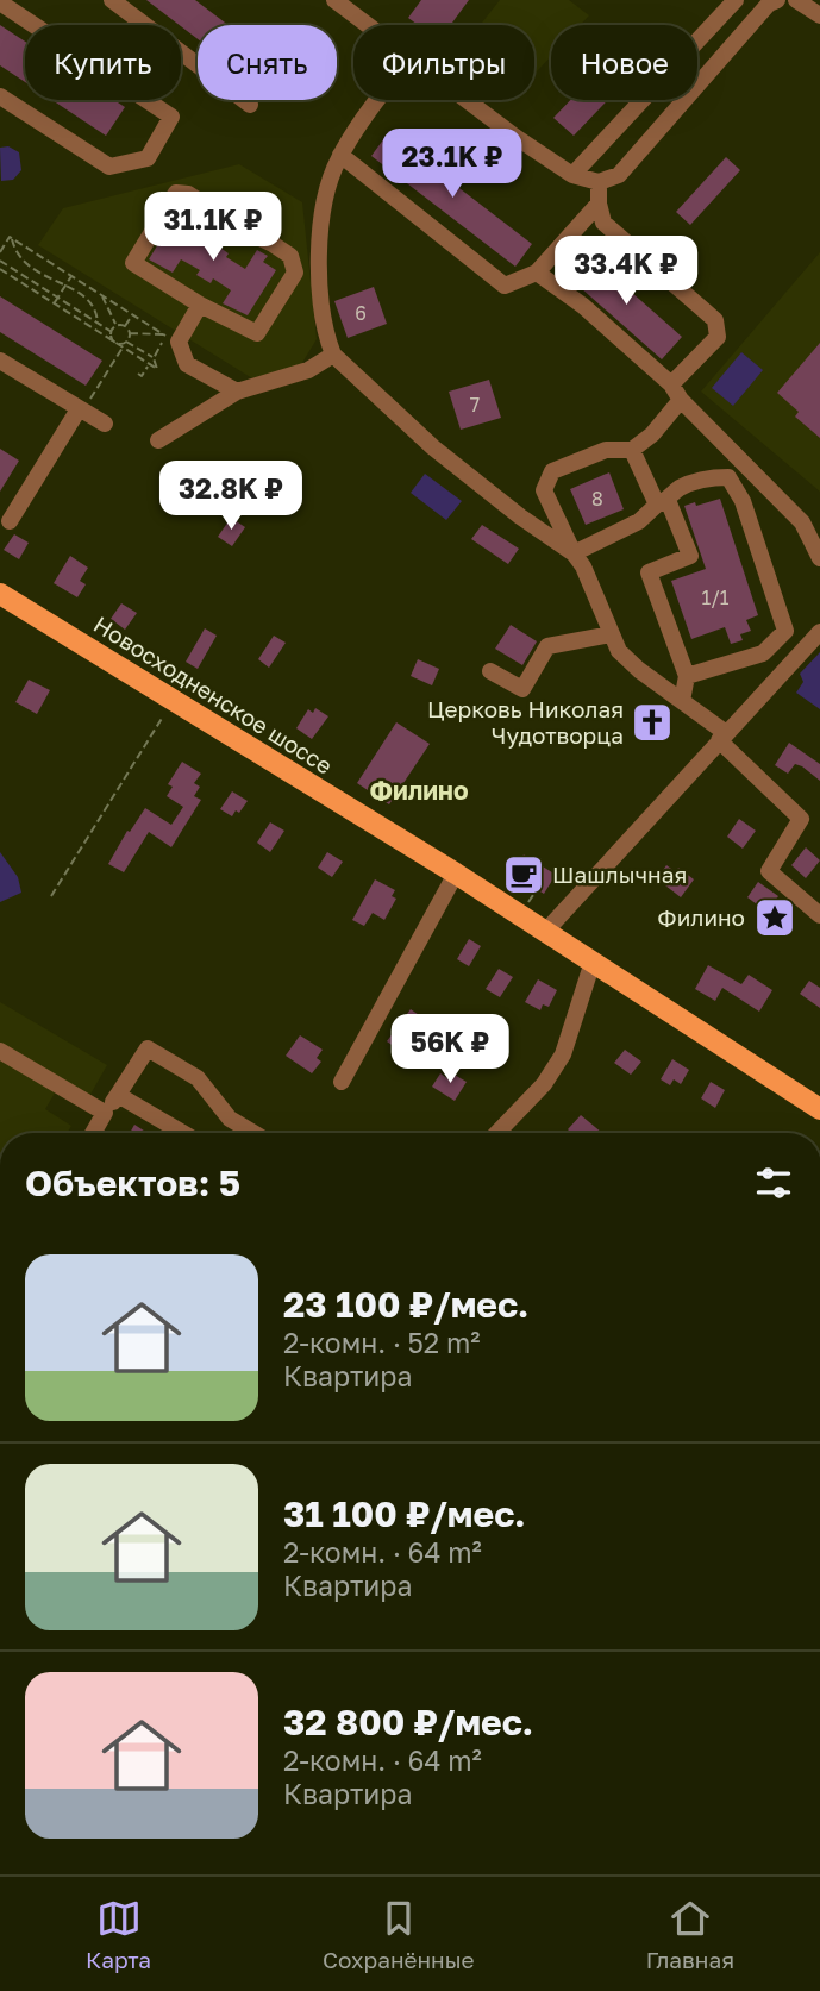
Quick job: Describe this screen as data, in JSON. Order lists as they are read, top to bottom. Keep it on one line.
{"streets":{"main road":["Новосходненское шоссе"]},"districts":["Филино"],"places":{"church":["Церковь Николая Чудотворца"],"cafe":["Шашлычная"],"place":["Филино"]},"house_numbers":["6","7","8","1/1"],"page":{"chip":["Купить","Снять","Фильтры","Новое"],"price":["23.1K ₽","31.1K ₽","33.4K ₽","32.8K ₽","56K ₽"],"heading":"Объектов: 5","list":[{"name":"23 100 ₽/мес.","note":"2-комн. · 52 m² · Квартира"},{"name":"31 100 ₽/мес.","note":"2-комн. · 64 m² · Квартира"},{"name":"32 800 ₽/мес.","note":"2-комн. · 64 m² · Квартира"}],"tabs":["Карта","Сохранённые","Главная"]}}
